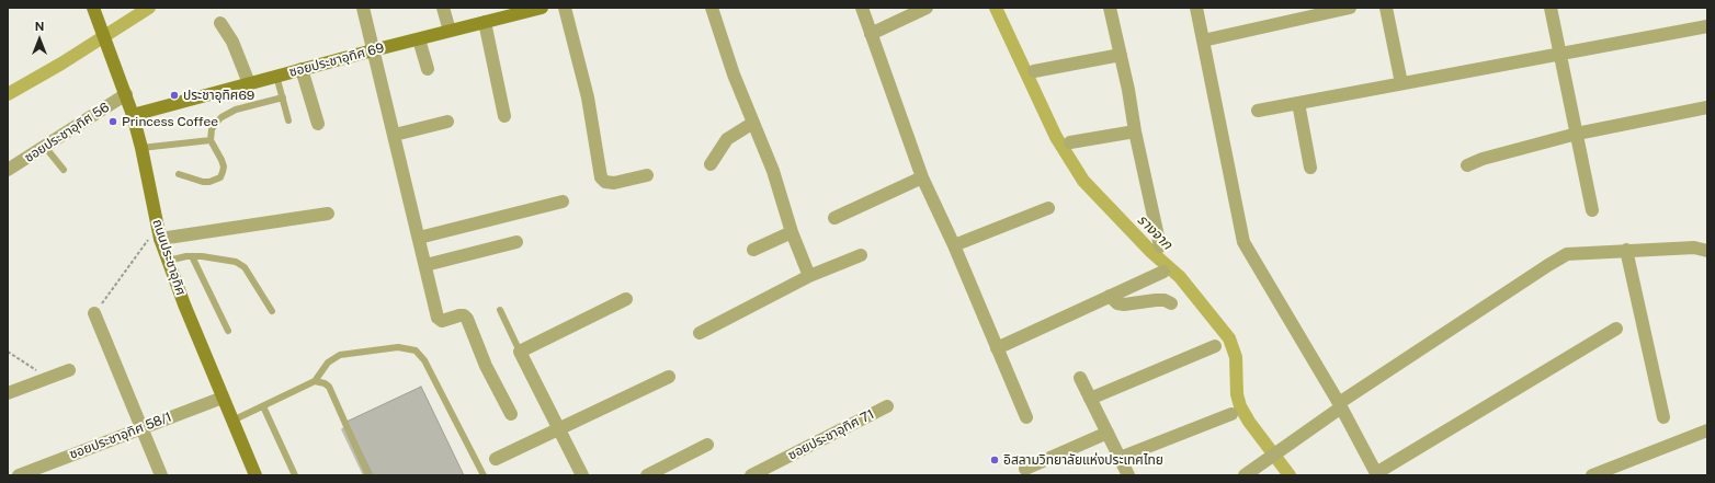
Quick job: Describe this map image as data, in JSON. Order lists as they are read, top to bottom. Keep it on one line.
{"streets":{"main road":["ซอยประชาอุทิศ 69","ถนนประชาอุทิศ"],"street":["ซอยประชาอุทิศ 56","ซอยประชาอุทิศ 71","ซอยประชาอุทิศ 58/1"]},"crossings":[["ซอยประชาอุทิศ 69","ถนนประชาอุทิศ"],["ซอยประชาอุทิศ 56","ถนนประชาอุทิศ"],["ถนนประชาอุทิศ","ซอยประชาอุทิศ 58/1"]],"water":["รางจาก"],"places":["ประชาอุทิศ69","Princess Coffee","อิสลามวิทยาลัยแห่งประเทศไทย"],"north":"top"}
